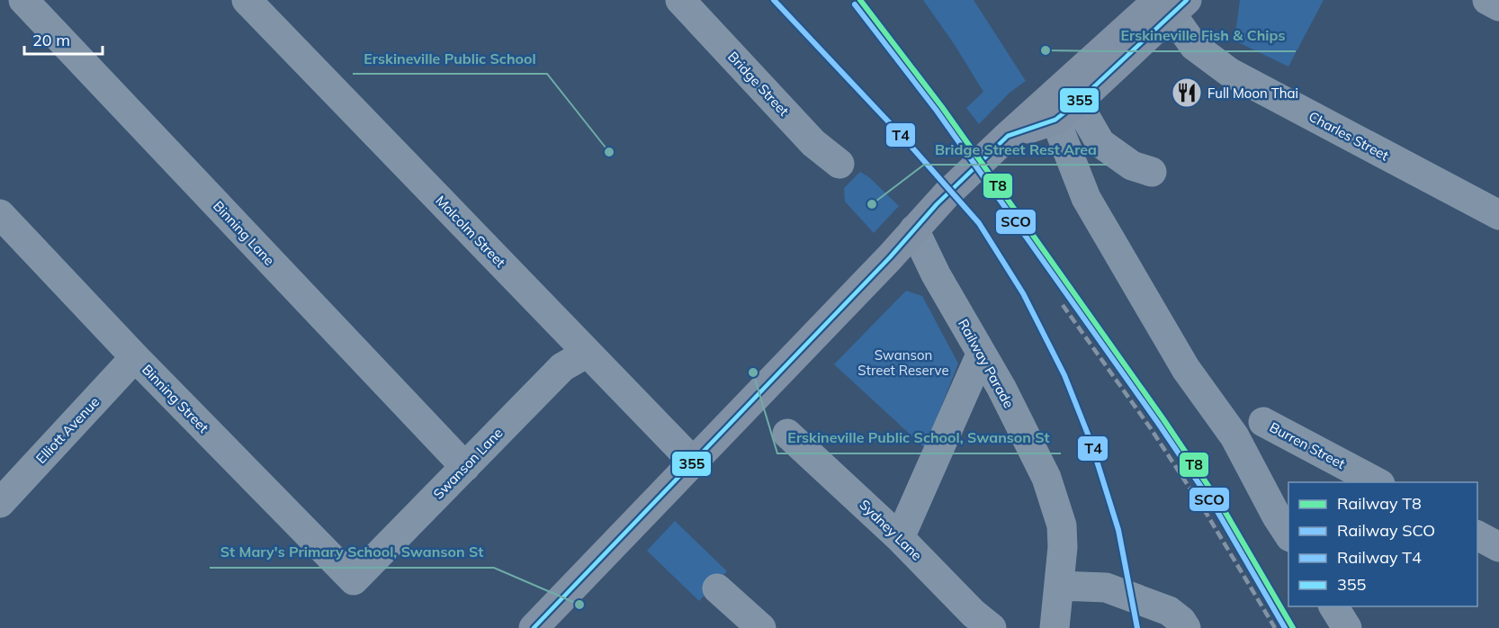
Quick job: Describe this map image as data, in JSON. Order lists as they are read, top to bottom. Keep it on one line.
{"streets":{"street":["Bridge Street","Charles Street","Malcolm Street","Binning Lane","Railway Parade","Binning Street","Elliott Avenue","Burren Street","Swanson Lane","Sydney Lane"]},"crossings":[["Malcolm Street","Swanson Lane"],["Binning Lane","Swanson Lane"],["Binning Street","Elliott Avenue"],["Binning Street","Swanson Lane"]],"parks":["Swanson Street Reserve"],"places":{"other":["Erskineville Fish & Chips","Erskineville Public School","Bridge Street Rest Area","Erskineville Public School, Swanson St","St Mary's Primary School, Swanson St"],"restaurant":["Full Moon Thai"]},"lines":["rail line T8","rail line T4","transit line 355","rail line SCO"],"legend":["Railway T8","Railway SCO","Railway T4","355"],"scale_bar":"20 m"}
